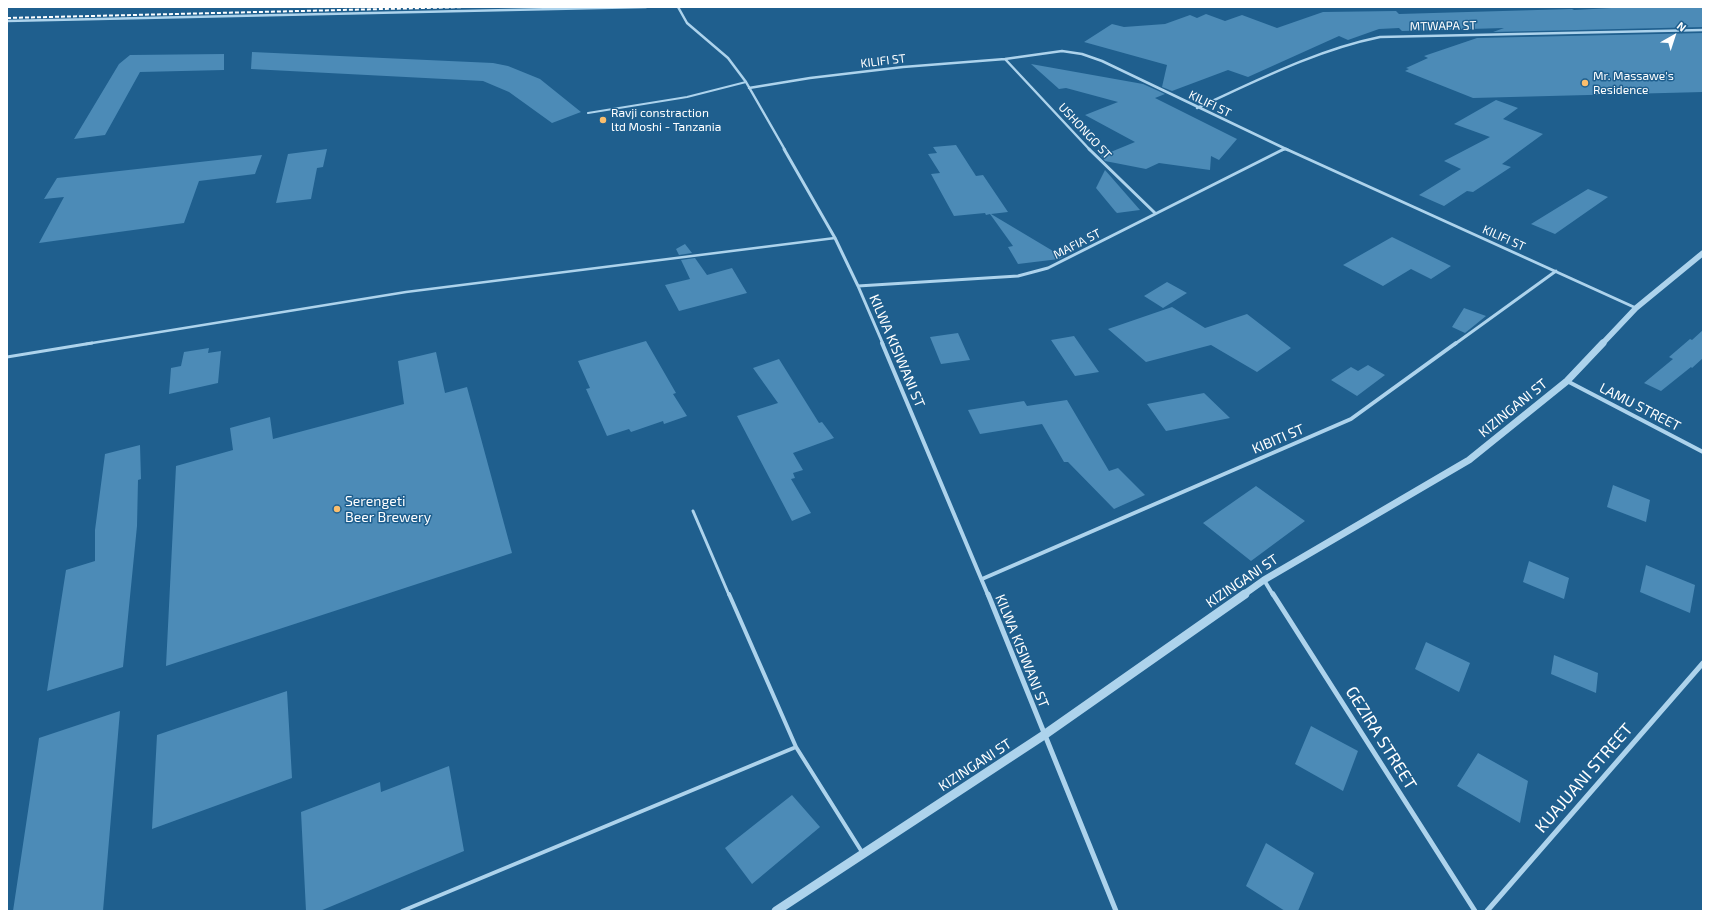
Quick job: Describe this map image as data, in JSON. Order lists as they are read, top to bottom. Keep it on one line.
{"streets":{"street":["MTWAPA ST","KILIFI ST","USHONGO ST","MAFIA ST","KILWA KISIWANI ST","LAMU STREET","KIZINGANI ST","KIBITI ST","GEZIRA STREET","KUAJUANI STREET"]},"crossings":[["MTWAPA ST","KILIFI ST"],["KILIFI ST","USHONGO ST"],["KILIFI ST","MAFIA ST"],["KILIFI ST","KILWA KISIWANI ST"],["KILIFI ST","KIZINGANI ST"],["KILIFI ST","KIBITI ST"],["USHONGO ST","MAFIA ST"],["MAFIA ST","KILWA KISIWANI ST"],["KILWA KISIWANI ST","KIZINGANI ST"],["KILWA KISIWANI ST","KIBITI ST"],["LAMU STREET","KIZINGANI ST"],["KIZINGANI ST","GEZIRA STREET"]],"places":["Mr. Massawe's Residence","Ravji constraction ltd Moshi - Tanzania","Serengeti Beer Brewery"],"north":"top right"}
